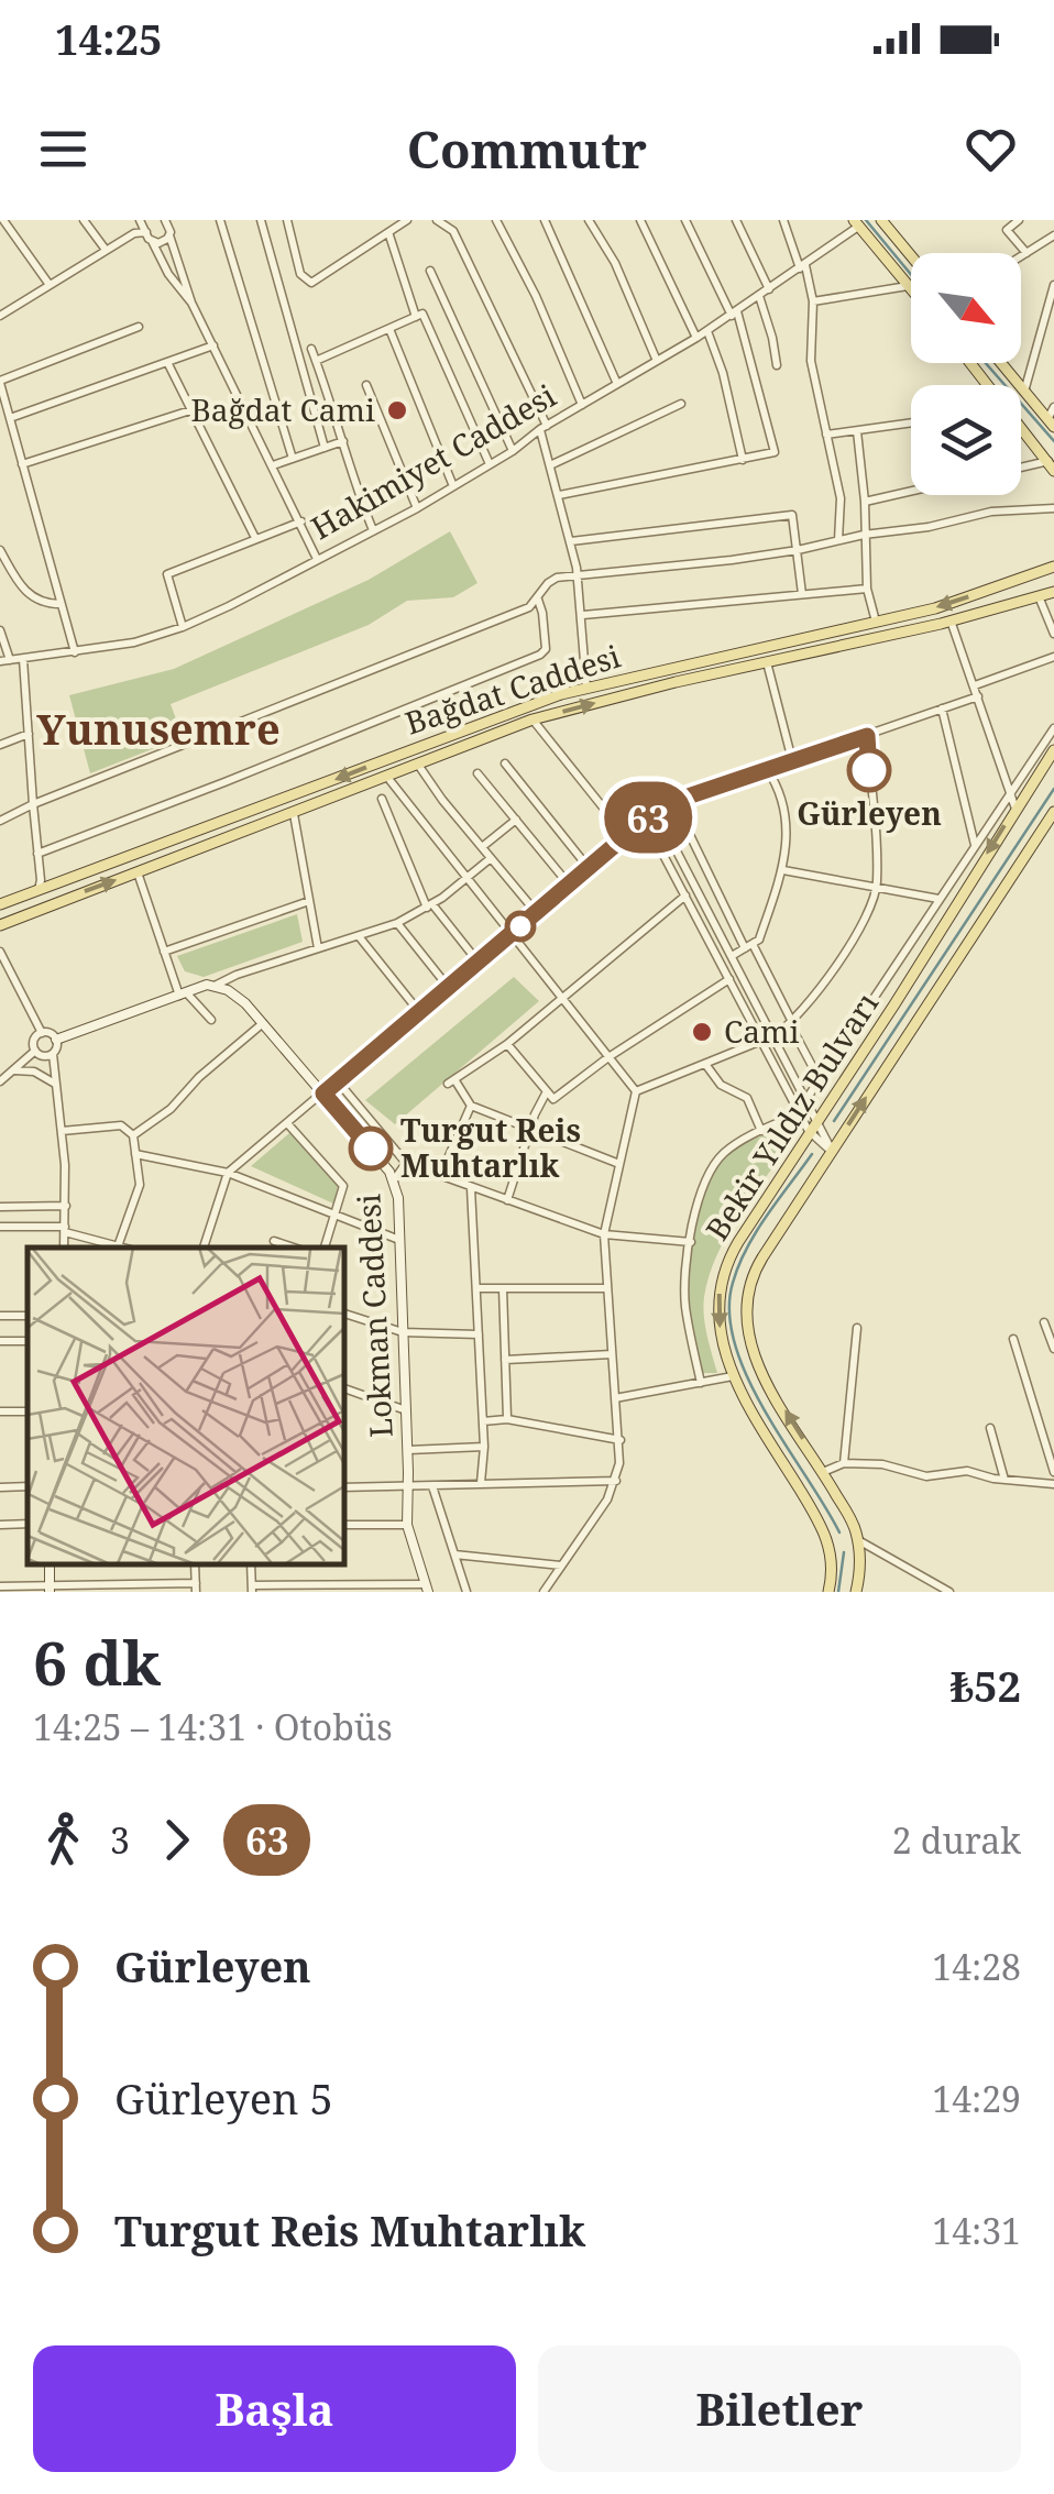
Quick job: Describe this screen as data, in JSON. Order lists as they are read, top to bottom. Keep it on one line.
{"streets":{"main road":["Bağdat Caddesi","Bekir Yıldız Bulvarı"],"street":["Hakimiyet Caddesi","Lokman Caddesi"]},"districts":["Yunusemre"],"places":["Bağdat Cami","Gürleyen","Cami","Turgut Reis Muhtarlık"],"lines":["bus line 63"],"north":"bottom right","page":{"status":"14:25","header":"Commutr","on_map":"63","heading":["6 dk","14:25 – 14:31 · Otobüs","₺52"],"legs":["3","63","2 durak"],"list":[{"name":"Gürleyen","value":"14:28"},{"name":"Gürleyen 5","value":"14:29"},{"name":"Turgut Reis Muhtarlık","value":"14:31"}],"buttons":["Başla","Biletler"]}}
